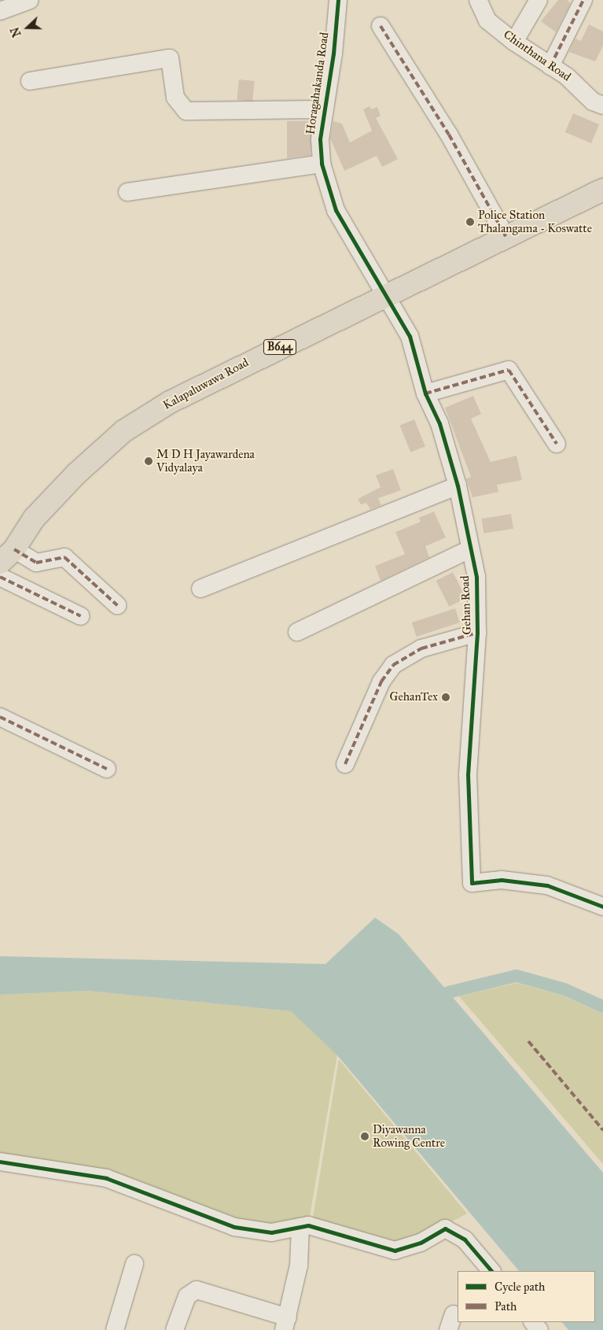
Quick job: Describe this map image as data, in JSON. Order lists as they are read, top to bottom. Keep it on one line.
{"streets":{"main road":["B644","Kalapaluwawa Road"],"street":["Chinthana Road","Horagahakanda Road","Gehan Road"]},"crossings":[["Horagahakanda Road","Kalapaluwawa Road"],["Horagahakanda Road","Gehan Road"],["Kalapaluwawa Road","Gehan Road"]],"places":["Police Station Thalangama - Koswatte","M D H Jayawardena Vidyalaya","GehanTex","Diyawanna Rowing Centre"],"legend":["Cycle path","Path"],"north":"left"}
